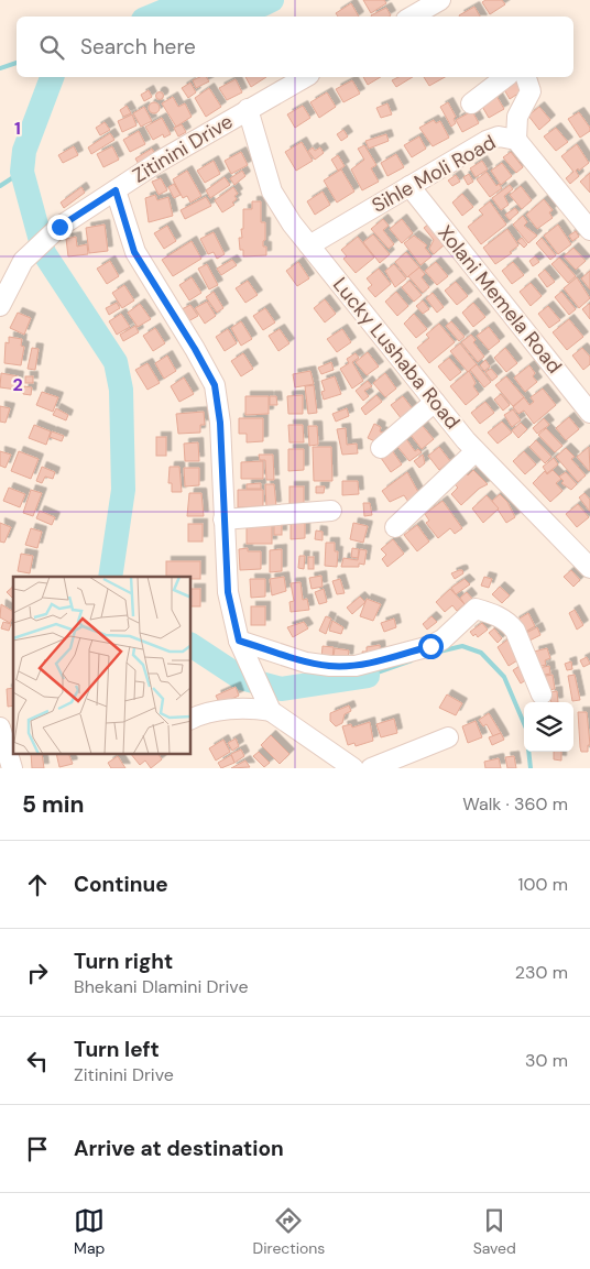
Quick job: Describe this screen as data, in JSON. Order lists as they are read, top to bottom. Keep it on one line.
{"streets":{"street":["Zitinini Drive","Sihle Moli Road","Xolani Memela Road","Lucky Lushaba Road"]},"crossings":[["Zitinini Drive","Lucky Lushaba Road"],["Sihle Moli Road","Xolani Memela Road"],["Sihle Moli Road","Lucky Lushaba Road"]],"page":{"search":"Search here","heading":["5 min","Walk · 360 m"],"list":[["Continue","100 m"],["Turn right","Bhekani Dlamini Drive","230 m"],["Turn left","Zitinini Drive","30 m"],"Arrive at destination"],"nav":["Map","Directions","Saved"]},"grid":{"rows":["1","2"]}}
